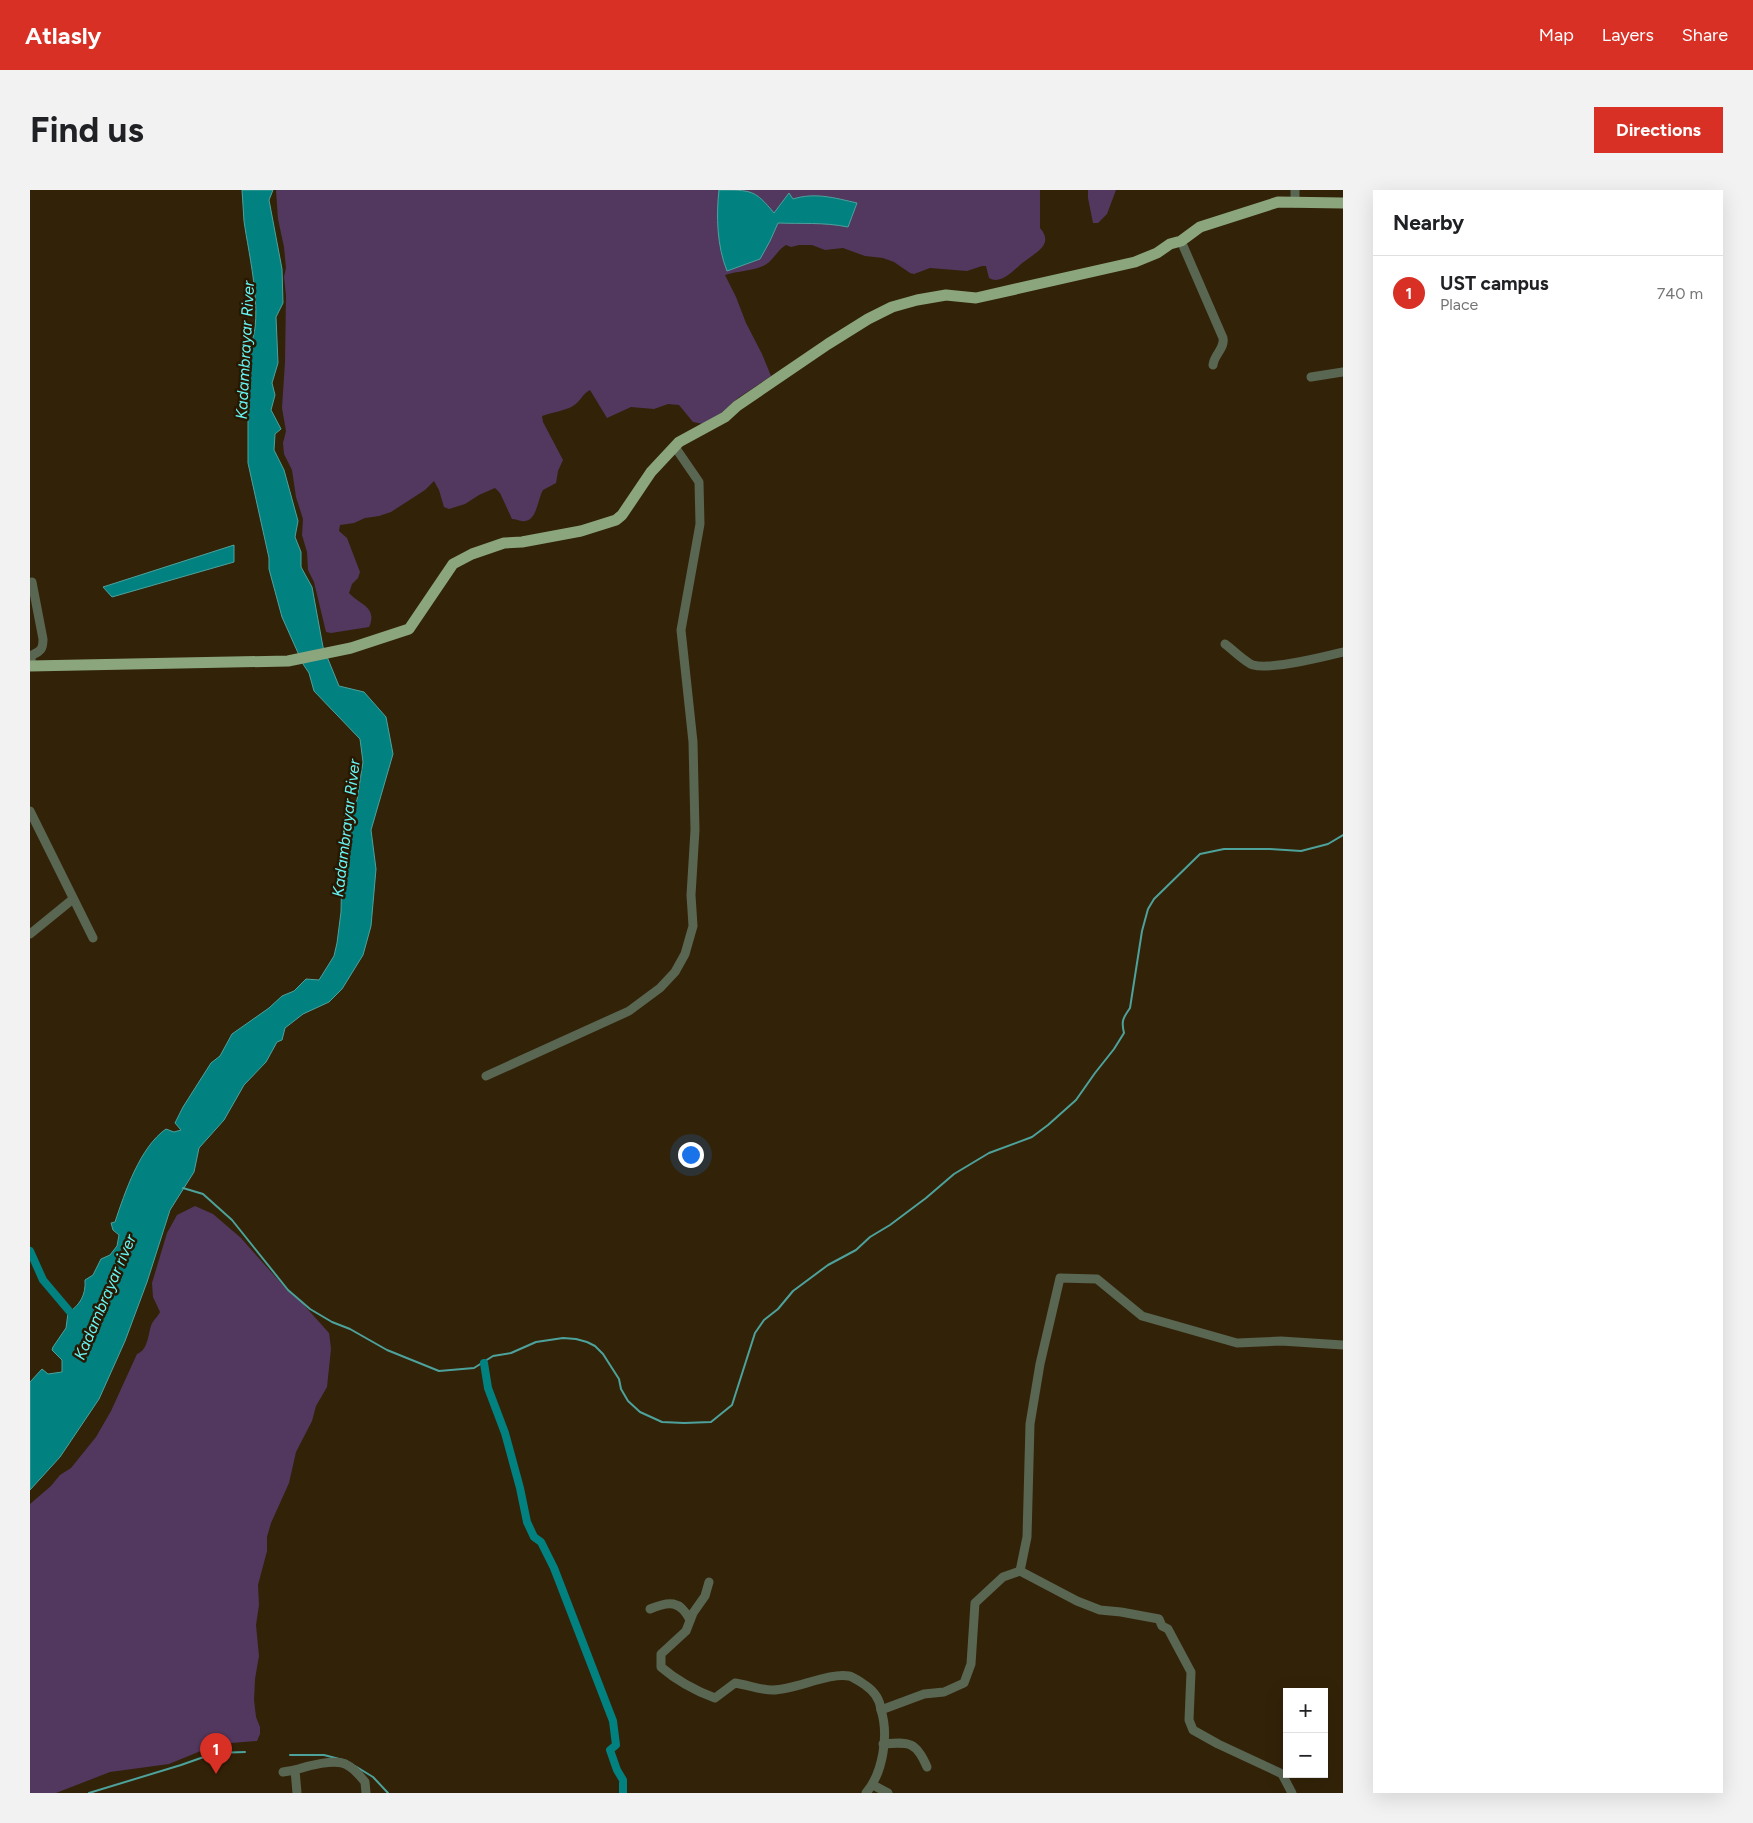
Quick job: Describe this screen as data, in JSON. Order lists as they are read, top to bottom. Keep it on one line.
{"water":["Kadambrayar River","Kadambrayar river"],"page":{"header":"Atlasly","nav":["Map","Layers","Share"],"buttons":"Directions","title":"Find us","heading":"Nearby","list":[{"mark":"1","name":"UST campus","note":"Place","value":"740 m"}],"map_buttons":["+","−"],"pins":"1"}}
